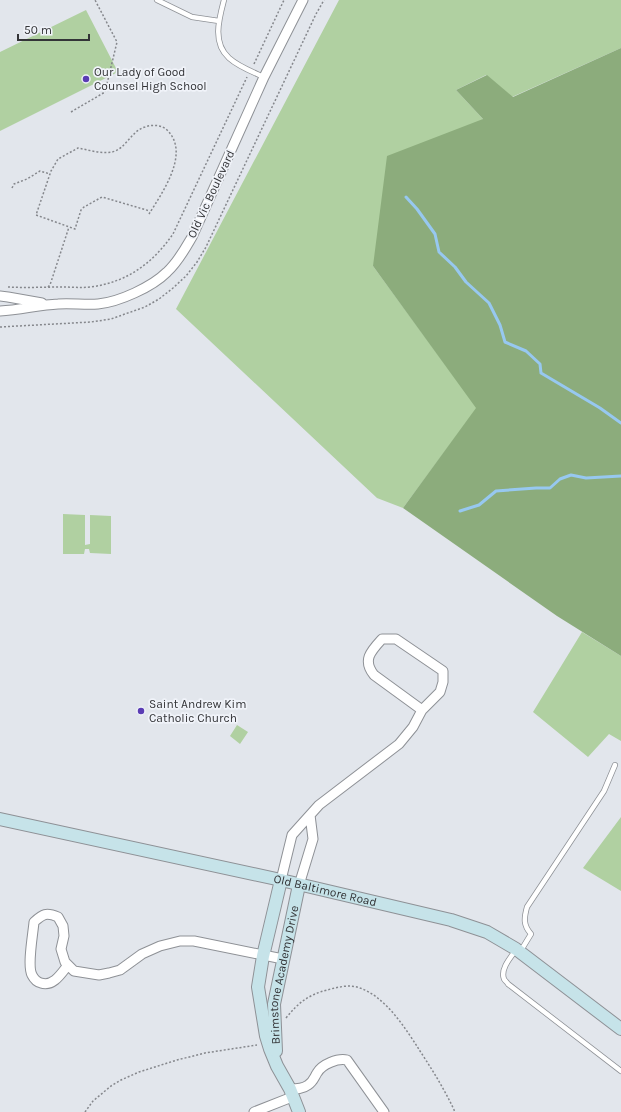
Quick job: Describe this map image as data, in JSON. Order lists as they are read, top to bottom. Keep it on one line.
{"streets":{"street":["Old Vic Boulevard","Old Baltimore Road","Brimstone Academy Drive"]},"crossings":[["Old Baltimore Road","Brimstone Academy Drive"]],"places":["Our Lady of Good Counsel High School","Saint Andrew Kim Catholic Church"],"scale_bar":"50 m"}
